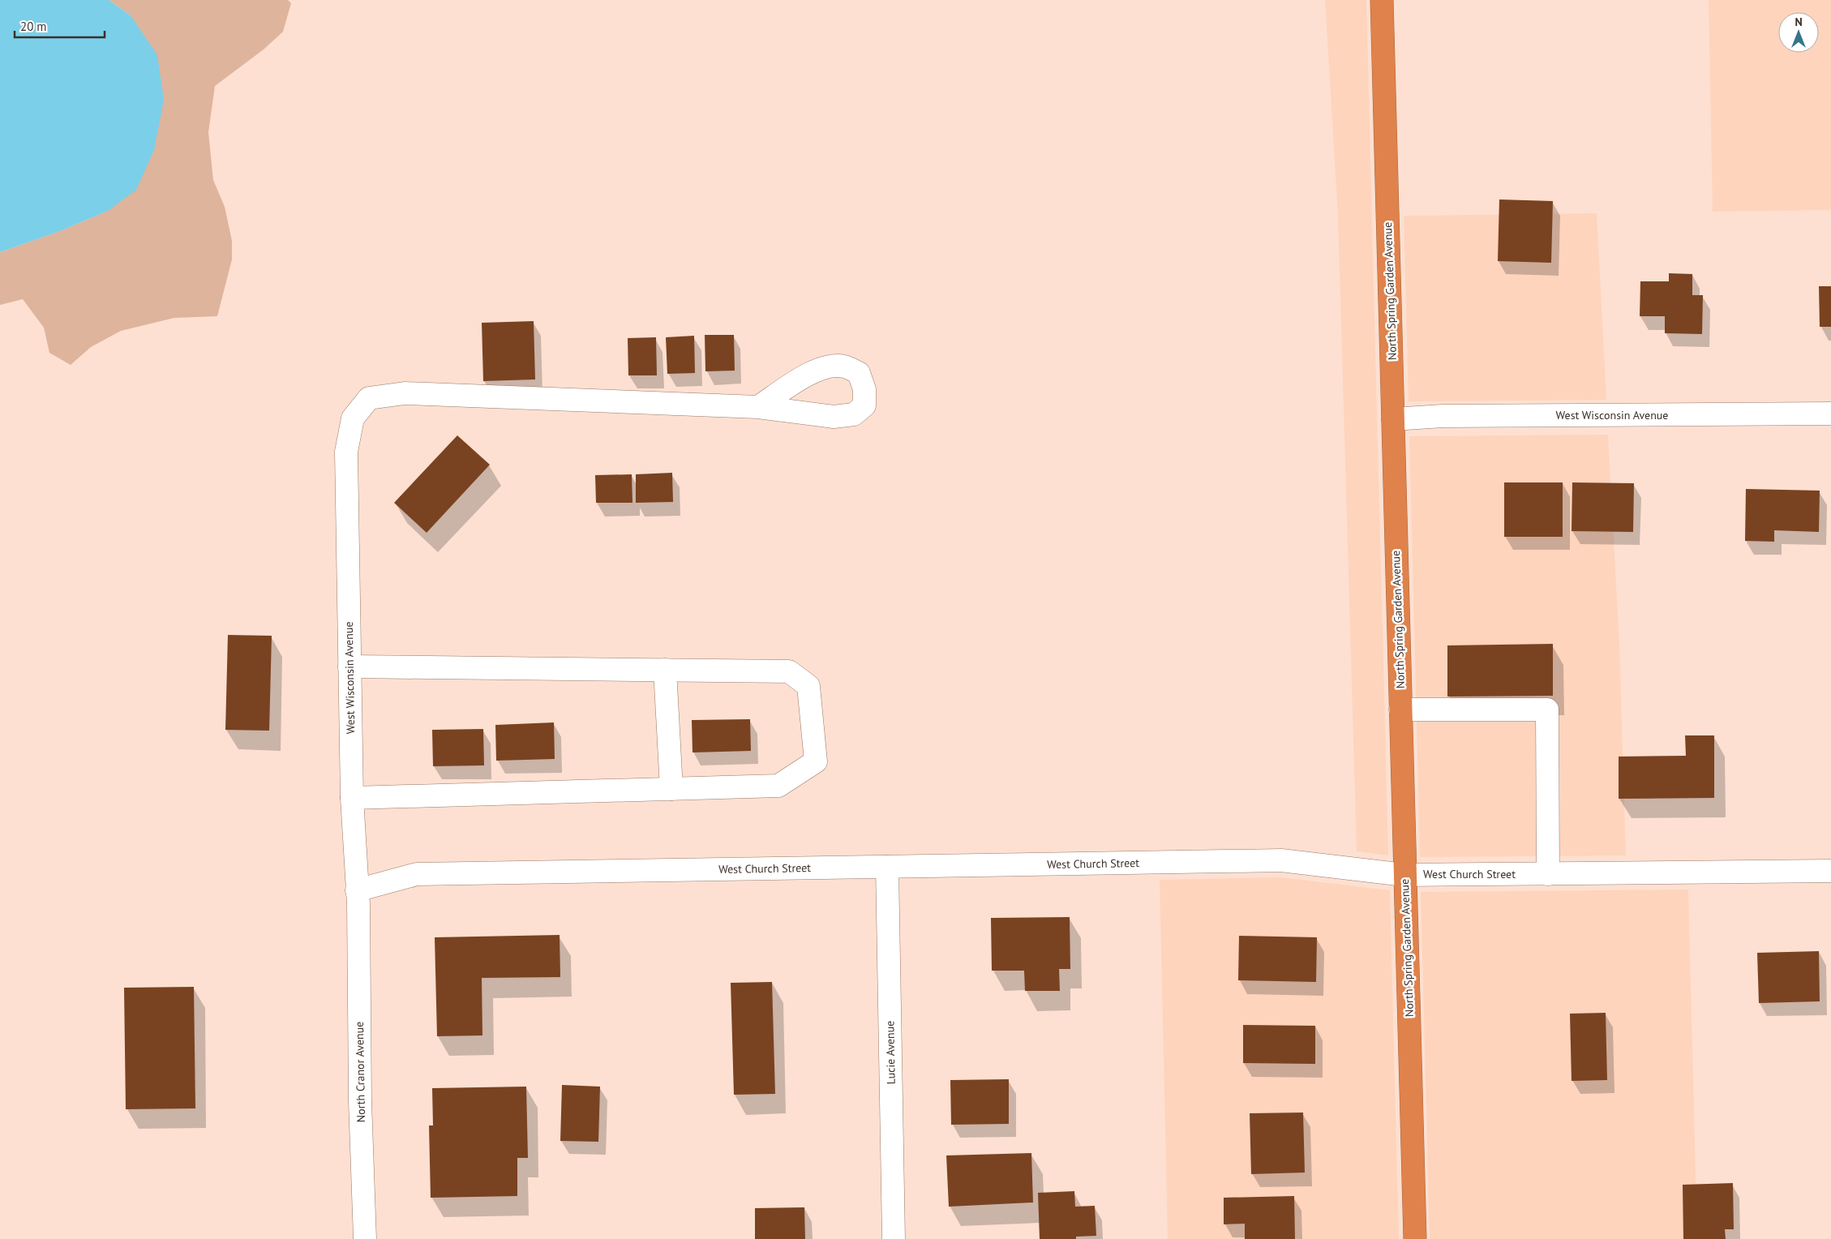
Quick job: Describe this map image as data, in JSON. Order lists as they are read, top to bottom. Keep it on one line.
{"streets":{"highway":["North Spring Garden Avenue"],"street":["West Wisconsin Avenue","West Church Street","Lucie Avenue","North Cranor Avenue"]},"crossings":[["North Spring Garden Avenue","West Wisconsin Avenue"],["North Spring Garden Avenue","West Church Street"],["West Wisconsin Avenue","West Church Street"],["West Wisconsin Avenue","North Cranor Avenue"],["West Church Street","Lucie Avenue"],["West Church Street","North Cranor Avenue"]],"scale_bar":"20 m","north":"top"}
